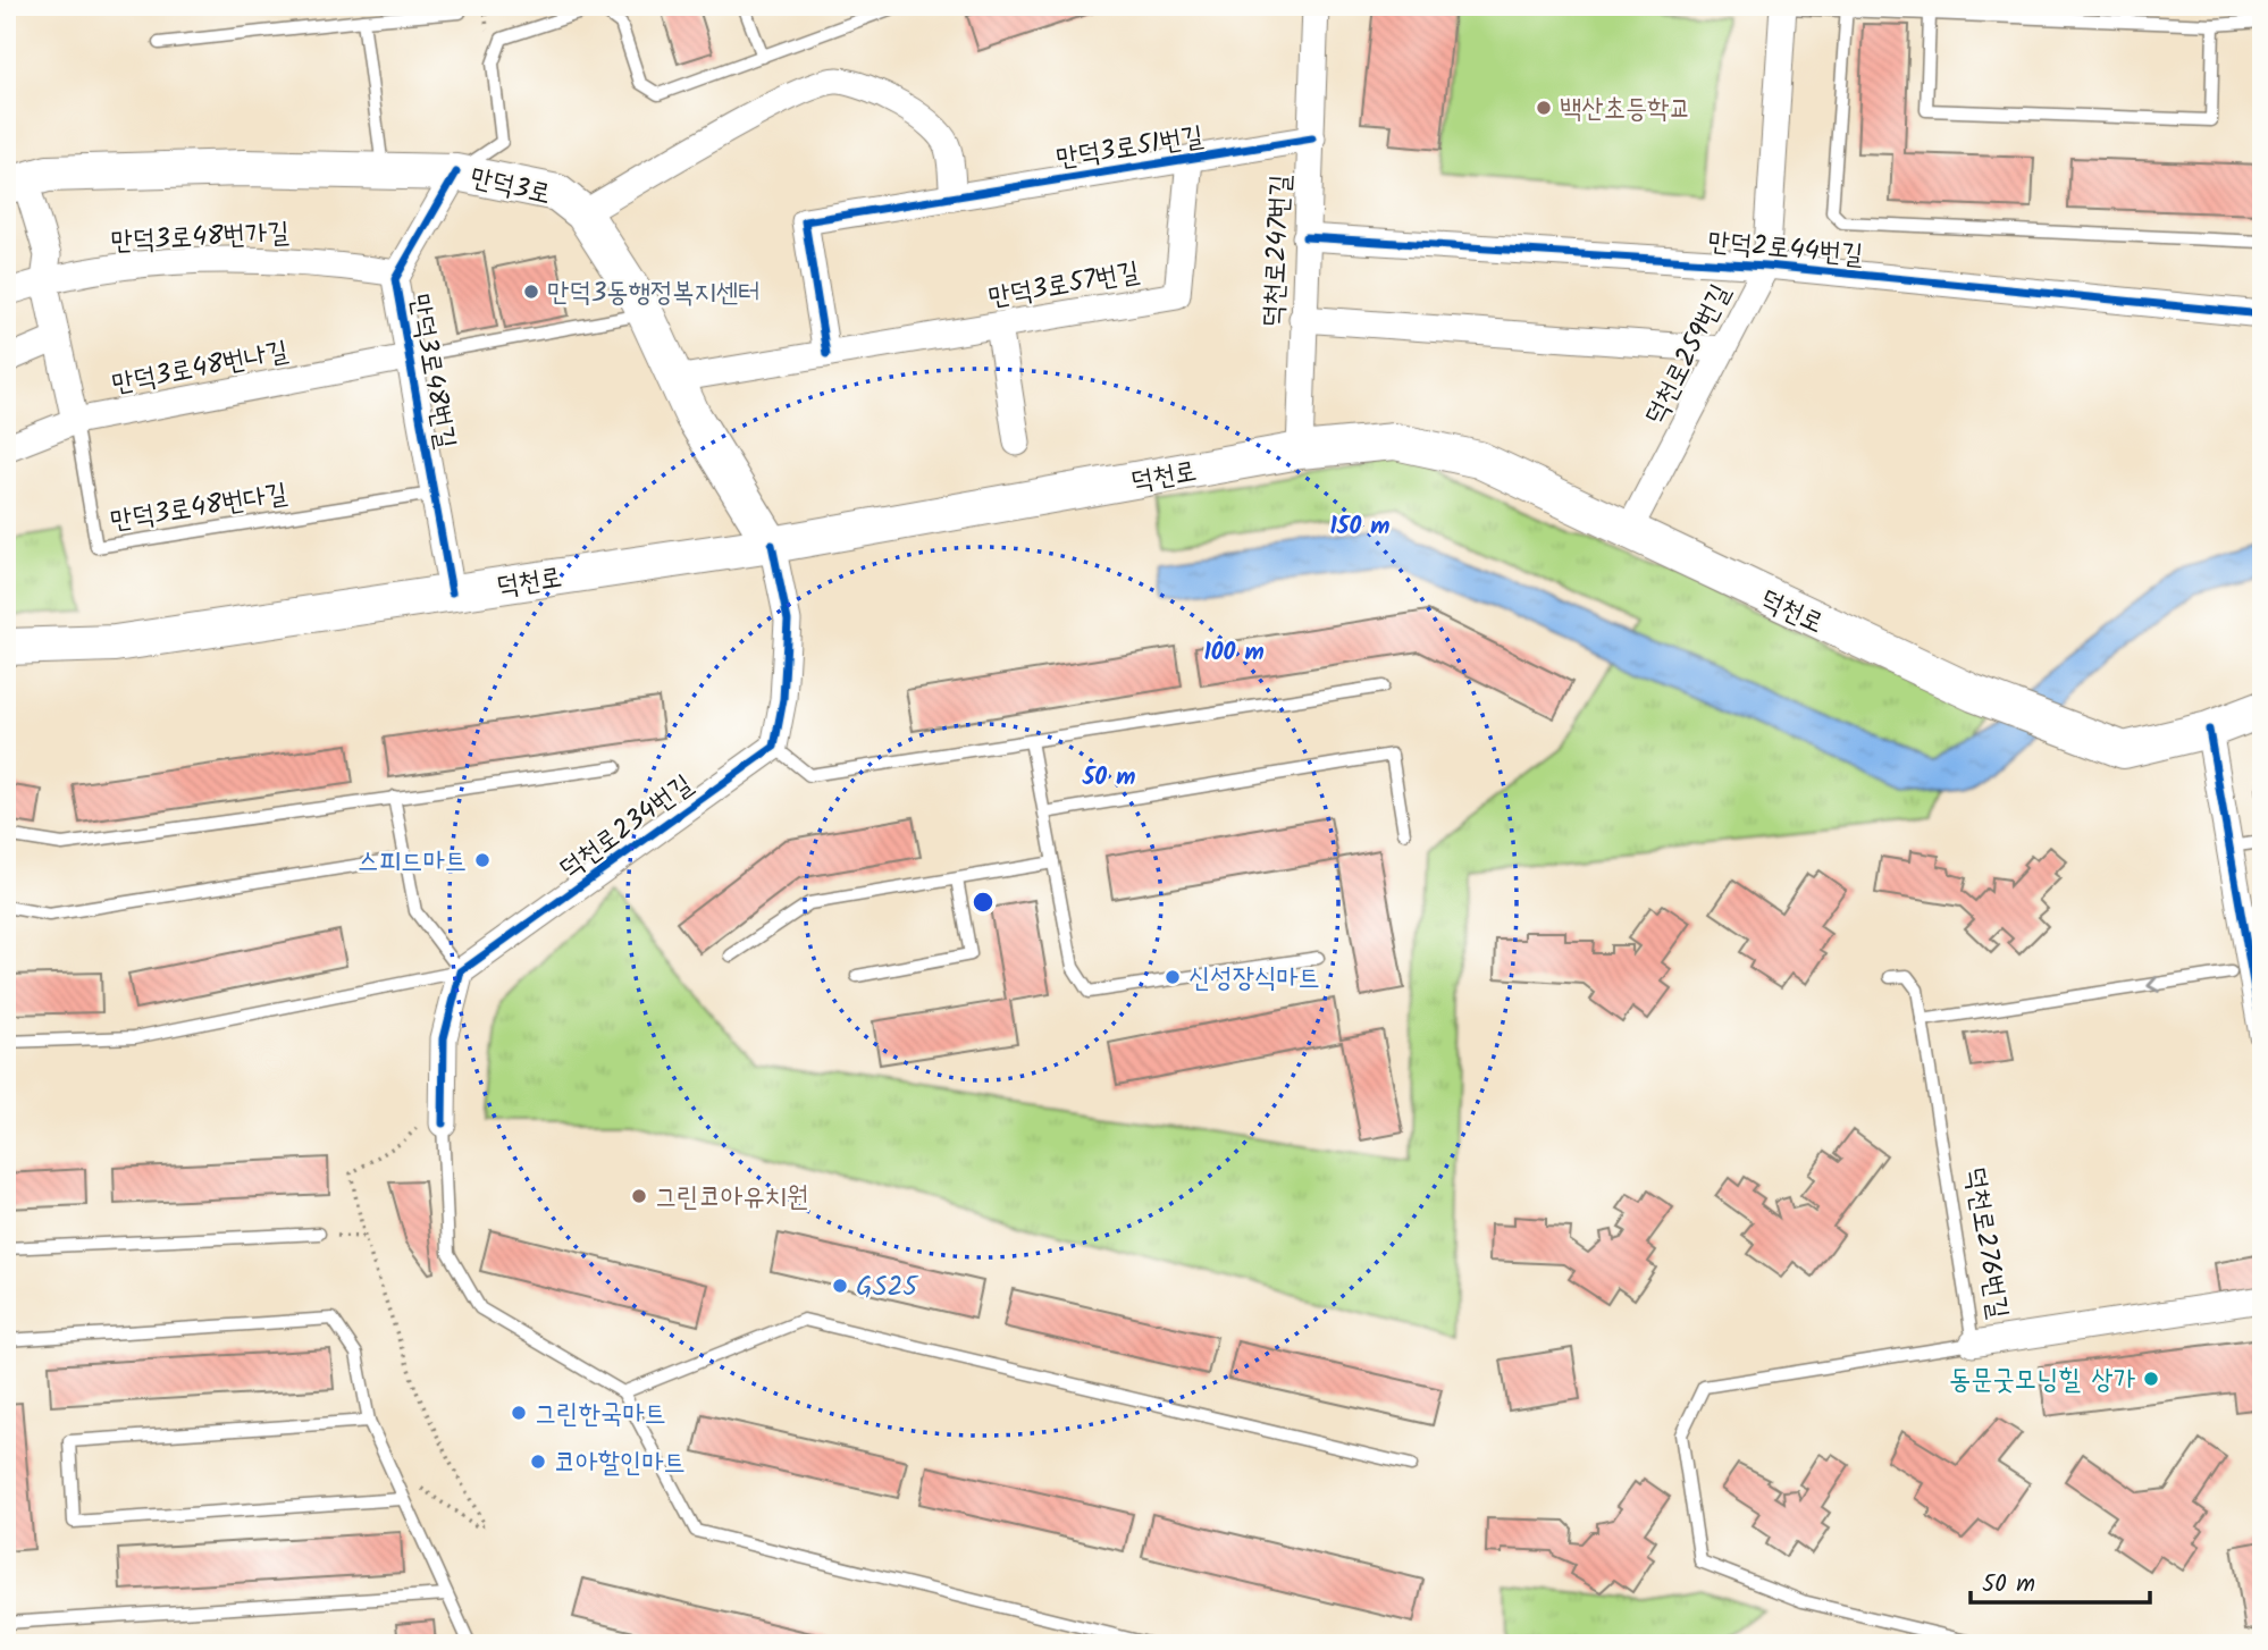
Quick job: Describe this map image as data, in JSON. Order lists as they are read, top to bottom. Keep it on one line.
{"streets":{"main road":["만덕3로","덕천로"],"street":["만덕3로51번길","만덕3로48번가길","만덕2로44번길","덕천로247번길","만덕3로57번길","덕천로259번길","만덕3로48번나길","만덕3로48번길","덕천로234번길","덕천로276번길"],"lane":["만덕3로48번다길"]},"crossings":[["만덕3로51번길","덕천로247번길"],["만덕3로51번길","만덕3로57번길"],["만덕3로","만덕3로57번길"],["만덕3로","만덕3로48번길"],["만덕3로","덕천로"],["만덕3로48번가길","만덕3로48번길"],["만덕2로44번길","덕천로247번길"],["만덕2로44번길","덕천로259번길"],["덕천로247번길","덕천로"],["덕천로259번길","덕천로"],["만덕3로48번나길","만덕3로48번길"],["만덕3로48번나길","만덕3로48번다길"],["만덕3로48번길","덕천로"],["만덕3로48번길","만덕3로48번다길"]],"places":["백산초등학교","만덕3동행정복지센터","스피드마트","신성장식마트","그린코아유치원","GS25","동문굿모닝힐 상가","그린한국마트","코아할인마트"],"scale_bar":"50 m","rings":["150 m","100 m","50 m"]}
